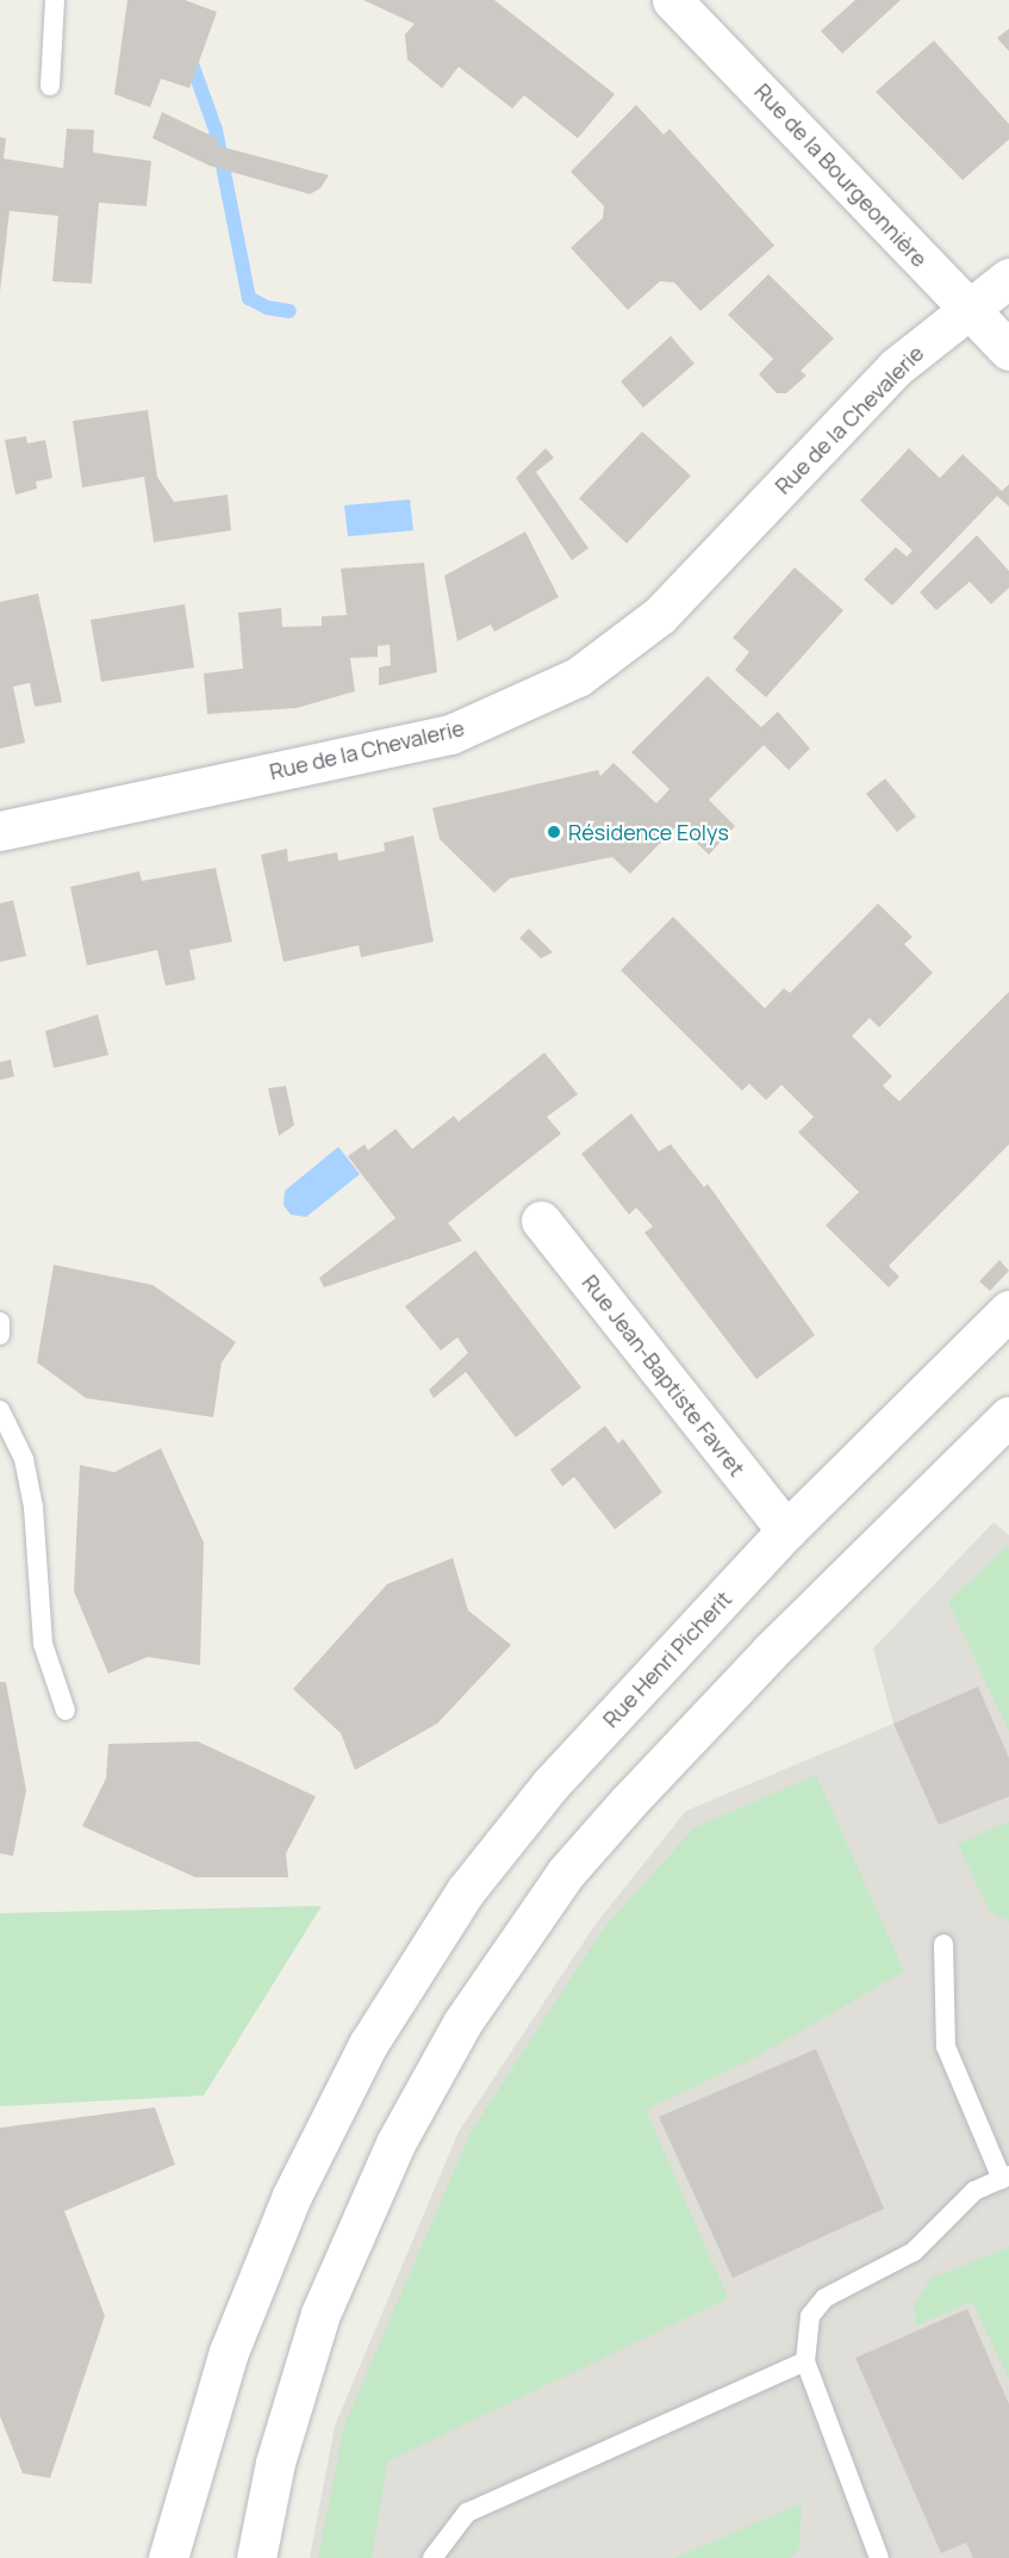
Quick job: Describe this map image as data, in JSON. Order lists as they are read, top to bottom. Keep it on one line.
{"streets":{"main road":["Rue de la Bourgeonnière","Rue de la Chevalerie","Rue Jean-Baptiste Favret","Rue Henri Picherit"]},"crossings":[["Rue de la Bourgeonnière","Rue de la Chevalerie"],["Rue Jean-Baptiste Favret","Rue Henri Picherit"]],"places":["Résidence Eolys"]}
